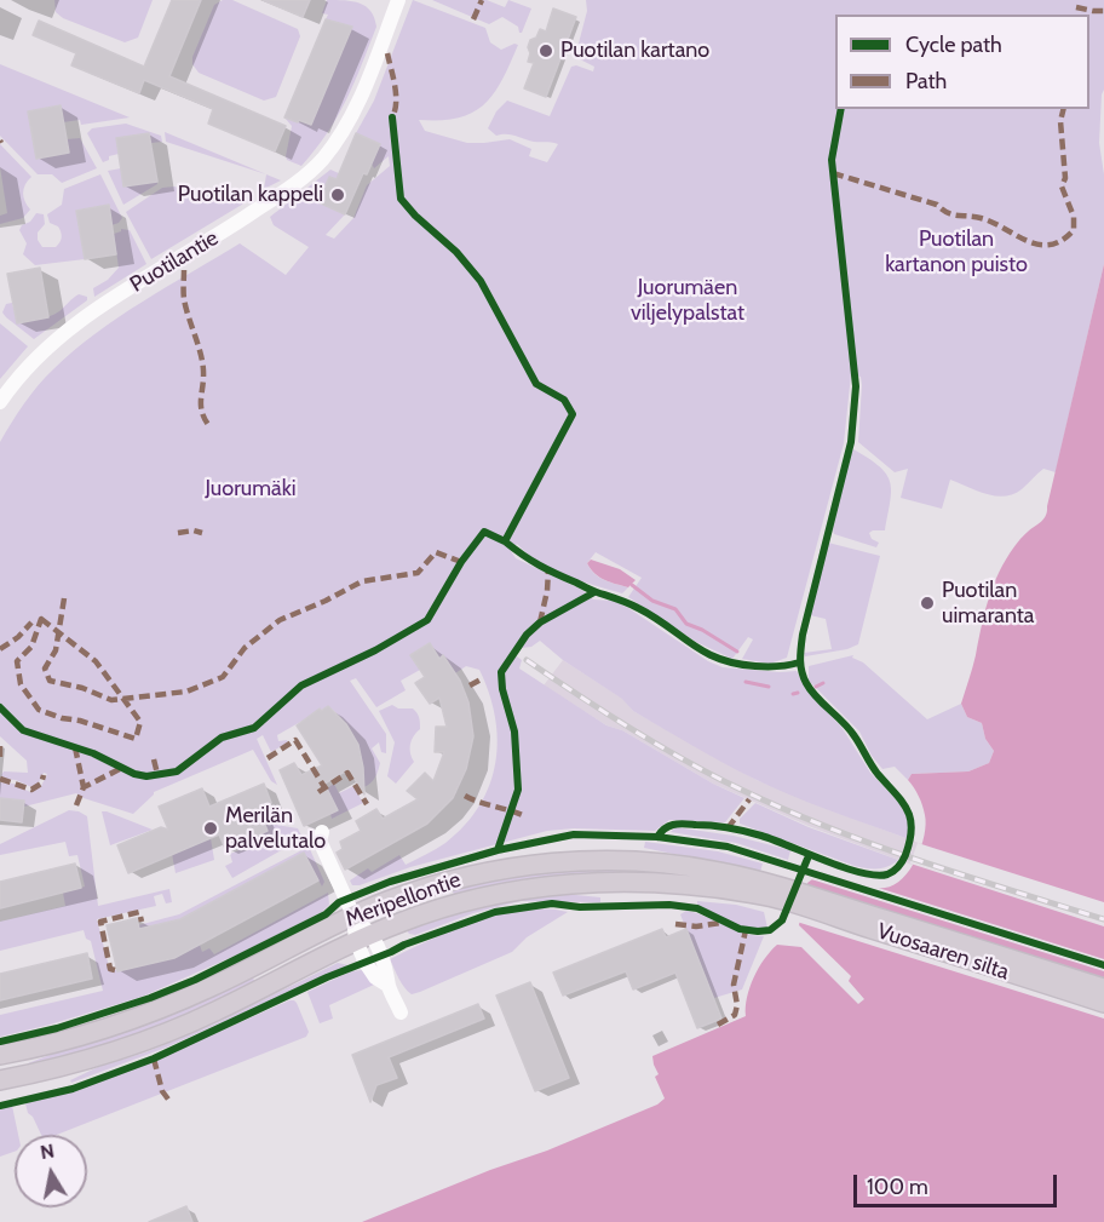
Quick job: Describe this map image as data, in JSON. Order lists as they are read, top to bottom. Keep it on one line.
{"streets":{"main road":["Meripellontie","Vuosaaren silta"],"street":["Puotilantie"]},"crossings":[["Meripellontie","Vuosaaren silta"]],"parks":["Puotilan kartanon puisto","Juorumäen viljelypalstat","Juorumäki"],"places":["Puotilan kartano","Puotilan kappeli","Puotilan uimaranta","Merilän palvelutalo"],"legend":["Cycle path","Path"],"scale_bar":"100 m","north":"top"}
